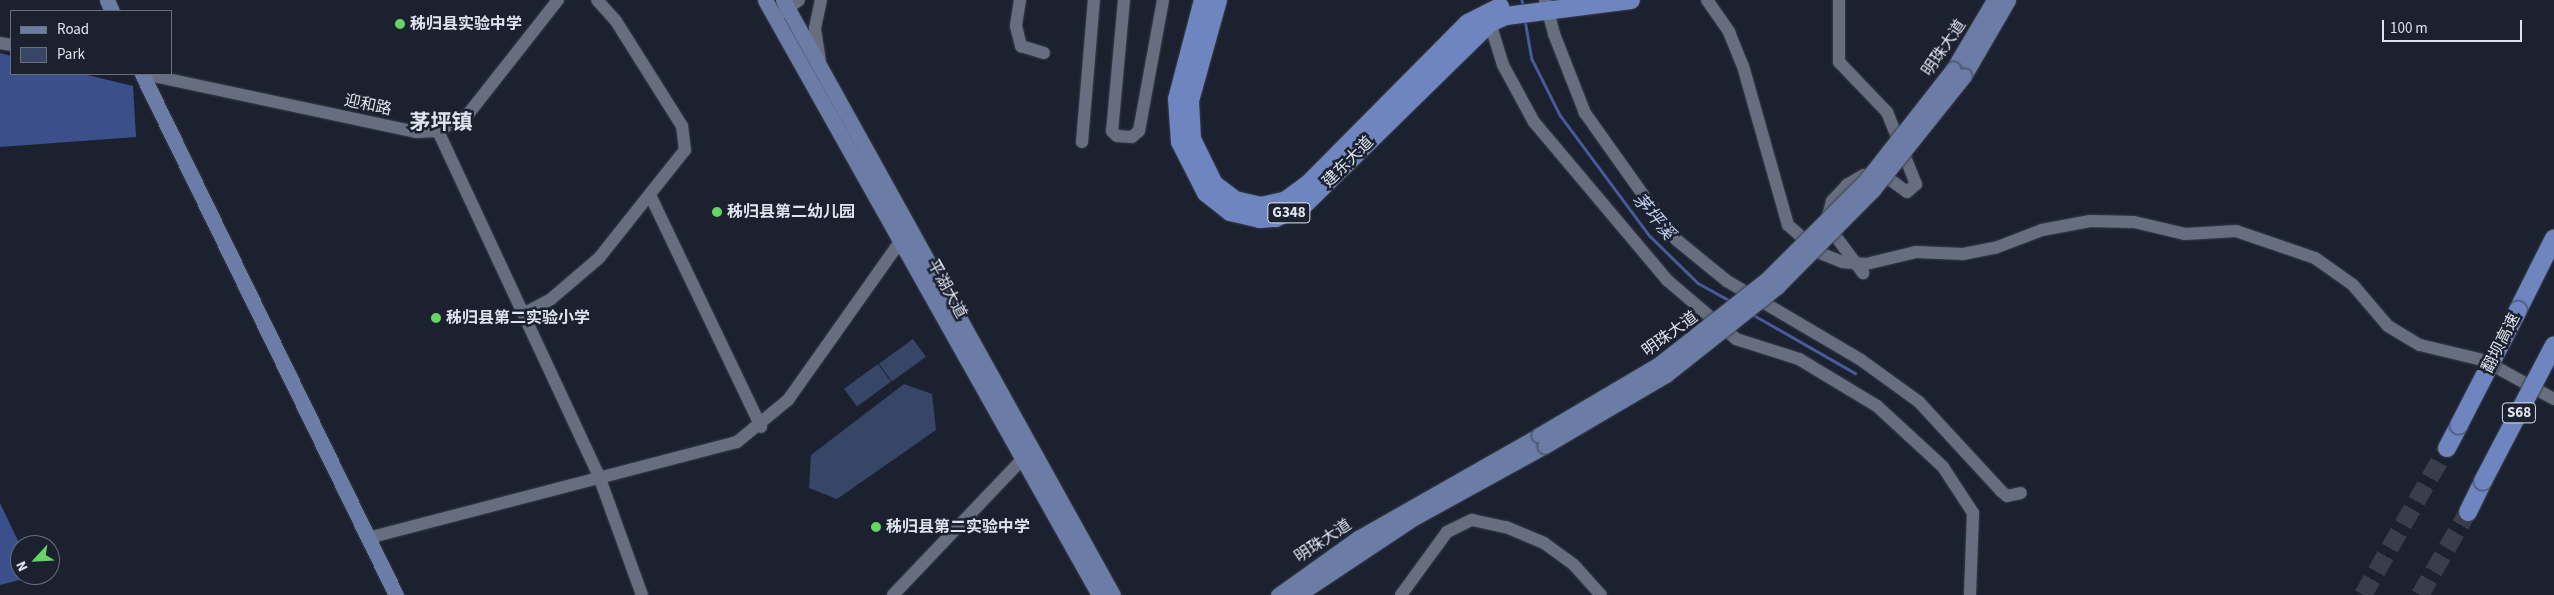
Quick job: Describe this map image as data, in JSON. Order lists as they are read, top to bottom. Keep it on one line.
{"streets":{"highway":["建东大道","G348","翻坝高速","S68"],"main road":["明珠大道","平湖大道"],"street":["迎和路"]},"districts":["茅坪镇"],"water":["茅坪溪"],"places":["秭归县实验中学","秭归县第二幼儿园","秭归县第二实验小学","秭归县第二实验中学"],"legend":["Road","Park"],"scale_bar":"100 m","north":"bottom left"}
